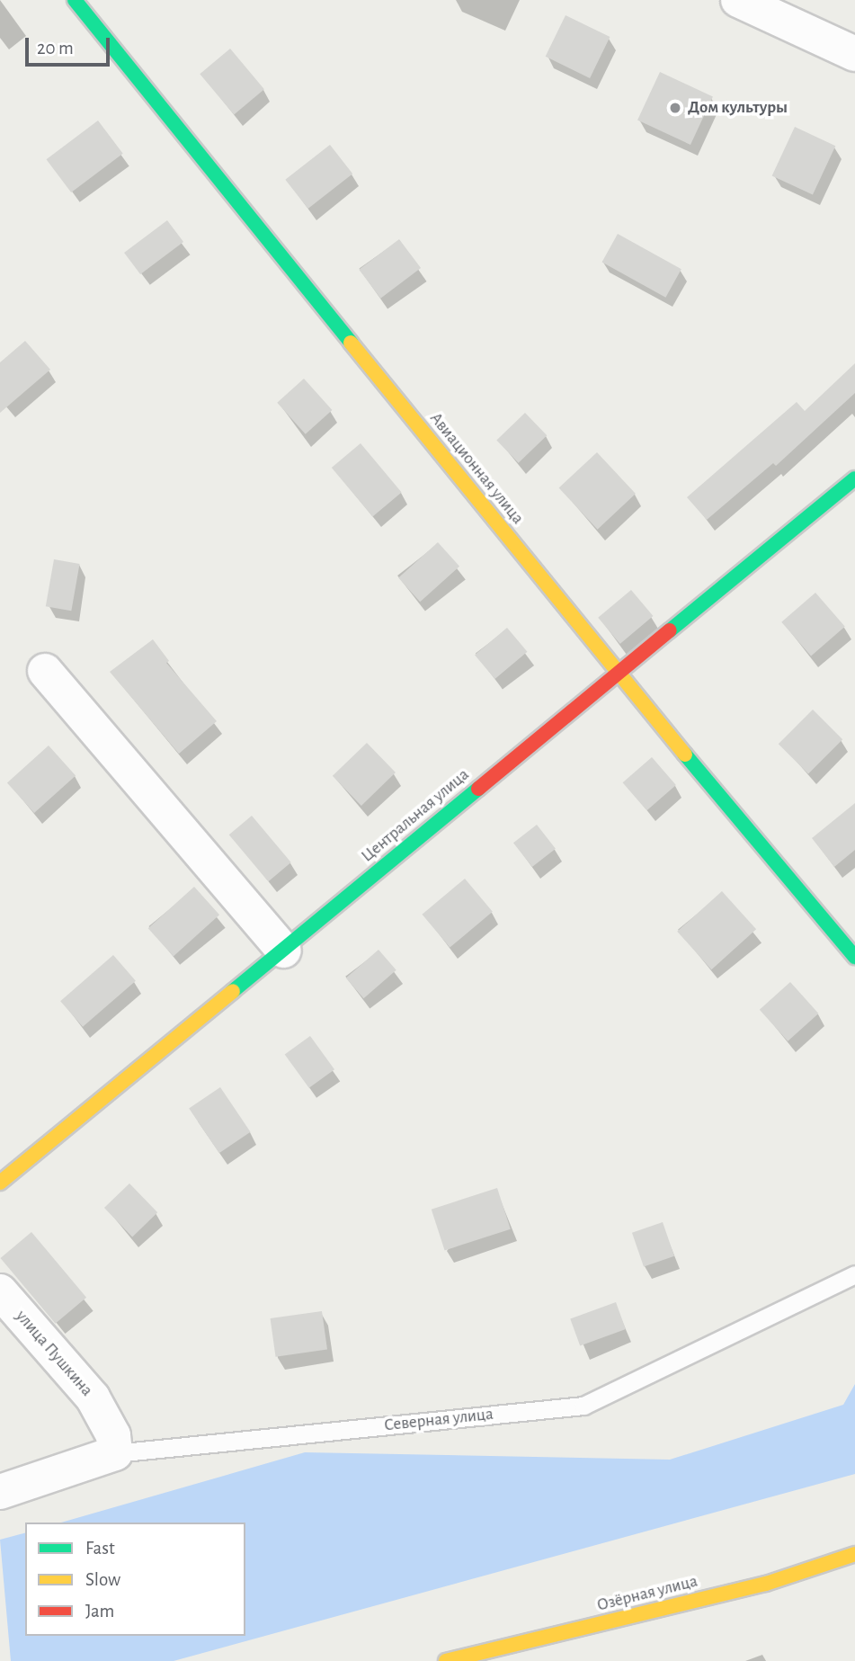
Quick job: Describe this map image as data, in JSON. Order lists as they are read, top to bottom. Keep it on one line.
{"streets":{"street":["Авиационная улица","Центральная улица","улица Пушкина","Северная улица","Озёрная улица"]},"crossings":[["Авиационная улица","Центральная улица"],["улица Пушкина","Северная улица"]],"places":["Дом культуры"],"legend":["Fast","Slow","Jam"],"scale_bar":"20 m"}
